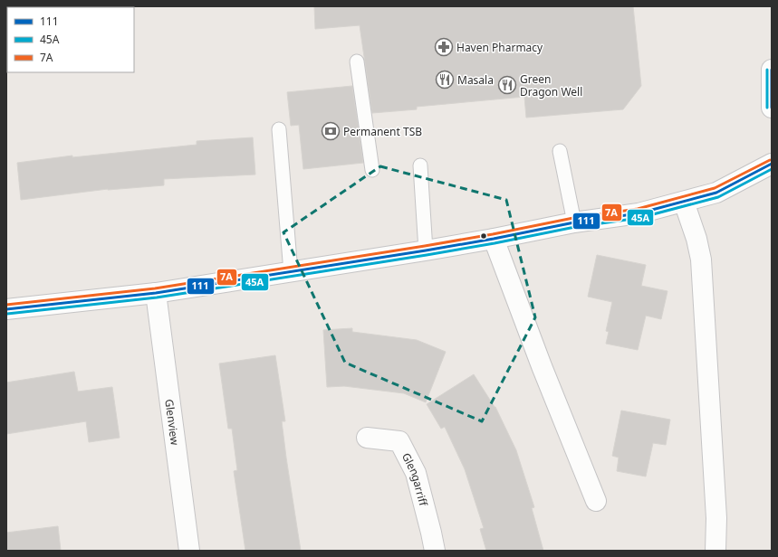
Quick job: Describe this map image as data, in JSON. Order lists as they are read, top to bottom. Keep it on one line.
{"streets":{"street":["Glenview","Glengarriff"]},"places":{"pharmacy":["Haven Pharmacy"],"restaurant":["Masala","Green Dragon Well"],"bank":["Permanent TSB"]},"lines":["transit line 111","transit line 45A","transit line 7A"],"legend":["111","45A","7A"]}
